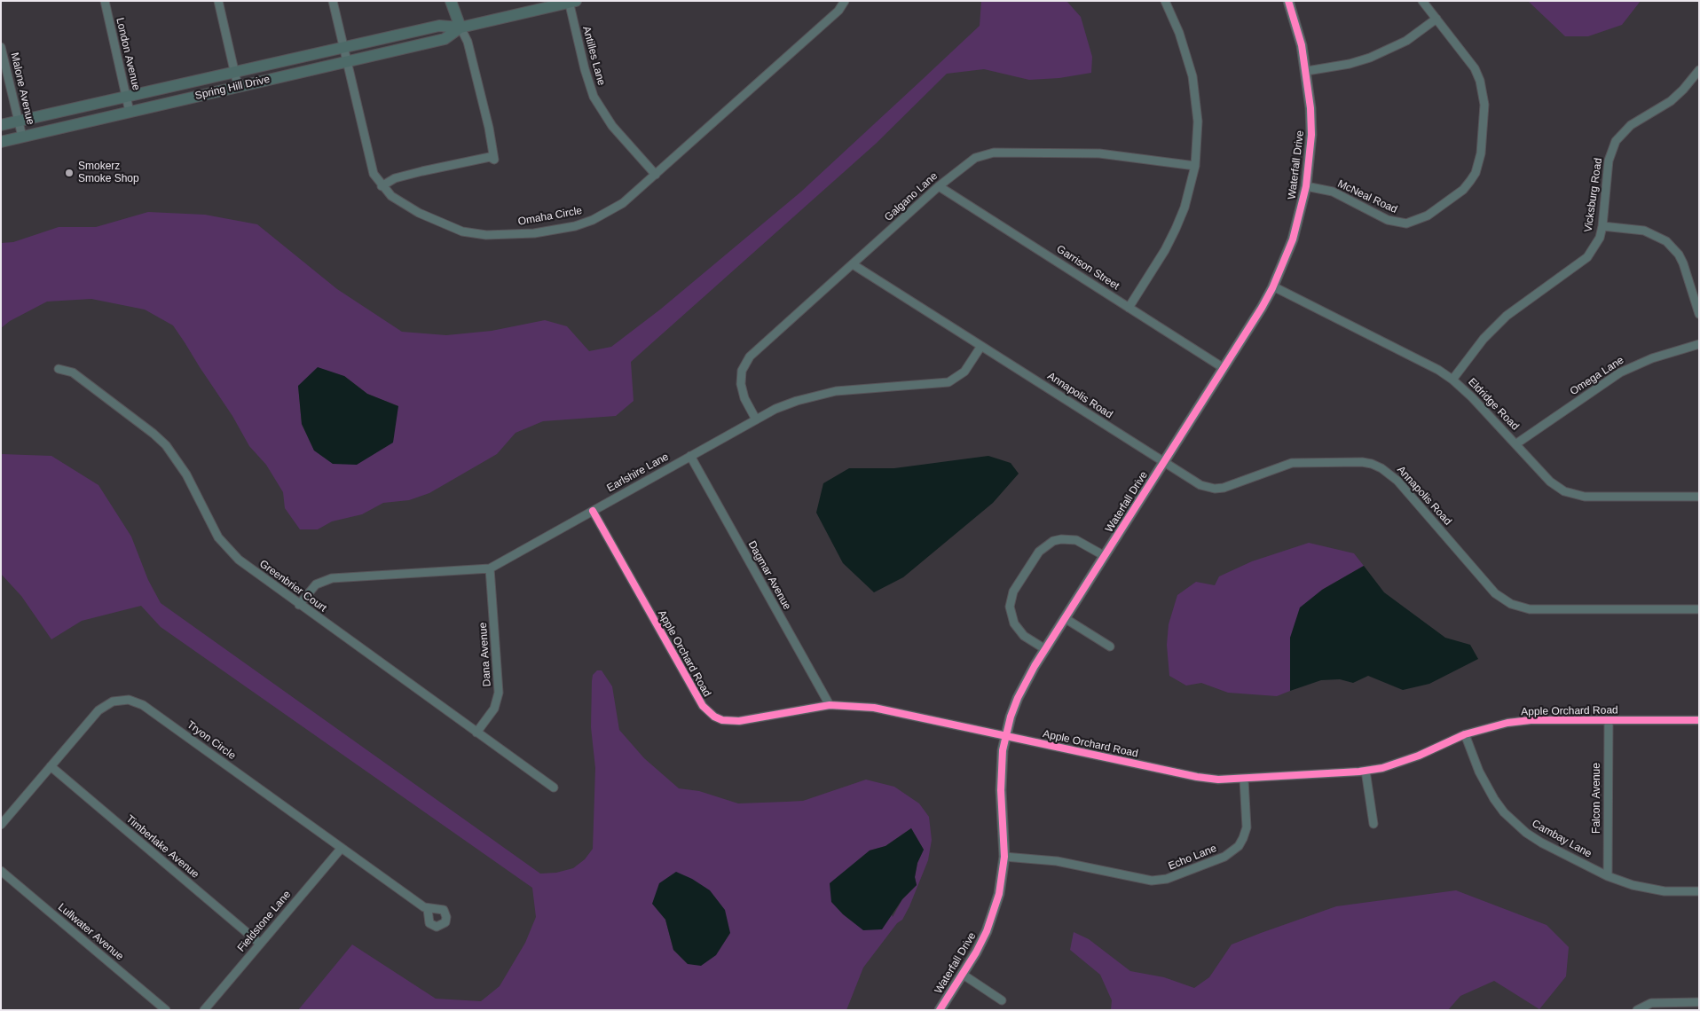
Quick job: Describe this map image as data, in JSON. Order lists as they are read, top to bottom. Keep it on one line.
{"streets":{"main road":["Spring Hill Drive"],"street":["London Avenue","Antilles Lane","Malone Avenue","Waterfall Drive","Vicksburg Road","Galgano Lane","McNeal Road","Omaha Circle","Garrison Street","Omega Lane","Annapolis Road","Eldridge Road","Earlshire Lane","Dagmar Avenue","Greenbrier Court","Apple Orchard Road","Dana Avenue","Tryon Circle","Falcon Avenue","Cambay Lane","Timberlake Avenue","Echo Lane","Fieldstone Lane","Lullwater Avenue"]},"crossings":[["London Avenue","Spring Hill Drive"],["Antilles Lane","Spring Hill Drive"],["Antilles Lane","Omaha Circle"],["Spring Hill Drive","Malone Avenue"],["Spring Hill Drive","Omaha Circle"],["Waterfall Drive","McNeal Road"],["Waterfall Drive","Garrison Street"],["Waterfall Drive","Annapolis Road"],["Waterfall Drive","Eldridge Road"],["Waterfall Drive","Apple Orchard Road"],["Waterfall Drive","Echo Lane"],["Vicksburg Road","Eldridge Road"],["Galgano Lane","Garrison Street"],["Galgano Lane","Annapolis Road"],["Galgano Lane","Earlshire Lane"],["Omega Lane","Eldridge Road"],["Annapolis Road","Earlshire Lane"],["Earlshire Lane","Dagmar Avenue"],["Earlshire Lane","Greenbrier Court"],["Earlshire Lane","Apple Orchard Road"],["Earlshire Lane","Dana Avenue"],["Dagmar Avenue","Apple Orchard Road"],["Greenbrier Court","Dana Avenue"],["Apple Orchard Road","Falcon Avenue"],["Apple Orchard Road","Cambay Lane"],["Apple Orchard Road","Echo Lane"],["Tryon Circle","Timberlake Avenue"],["Tryon Circle","Fieldstone Lane"],["Falcon Avenue","Cambay Lane"],["Timberlake Avenue","Fieldstone Lane"]],"places":["Smokerz Smoke Shop"]}
